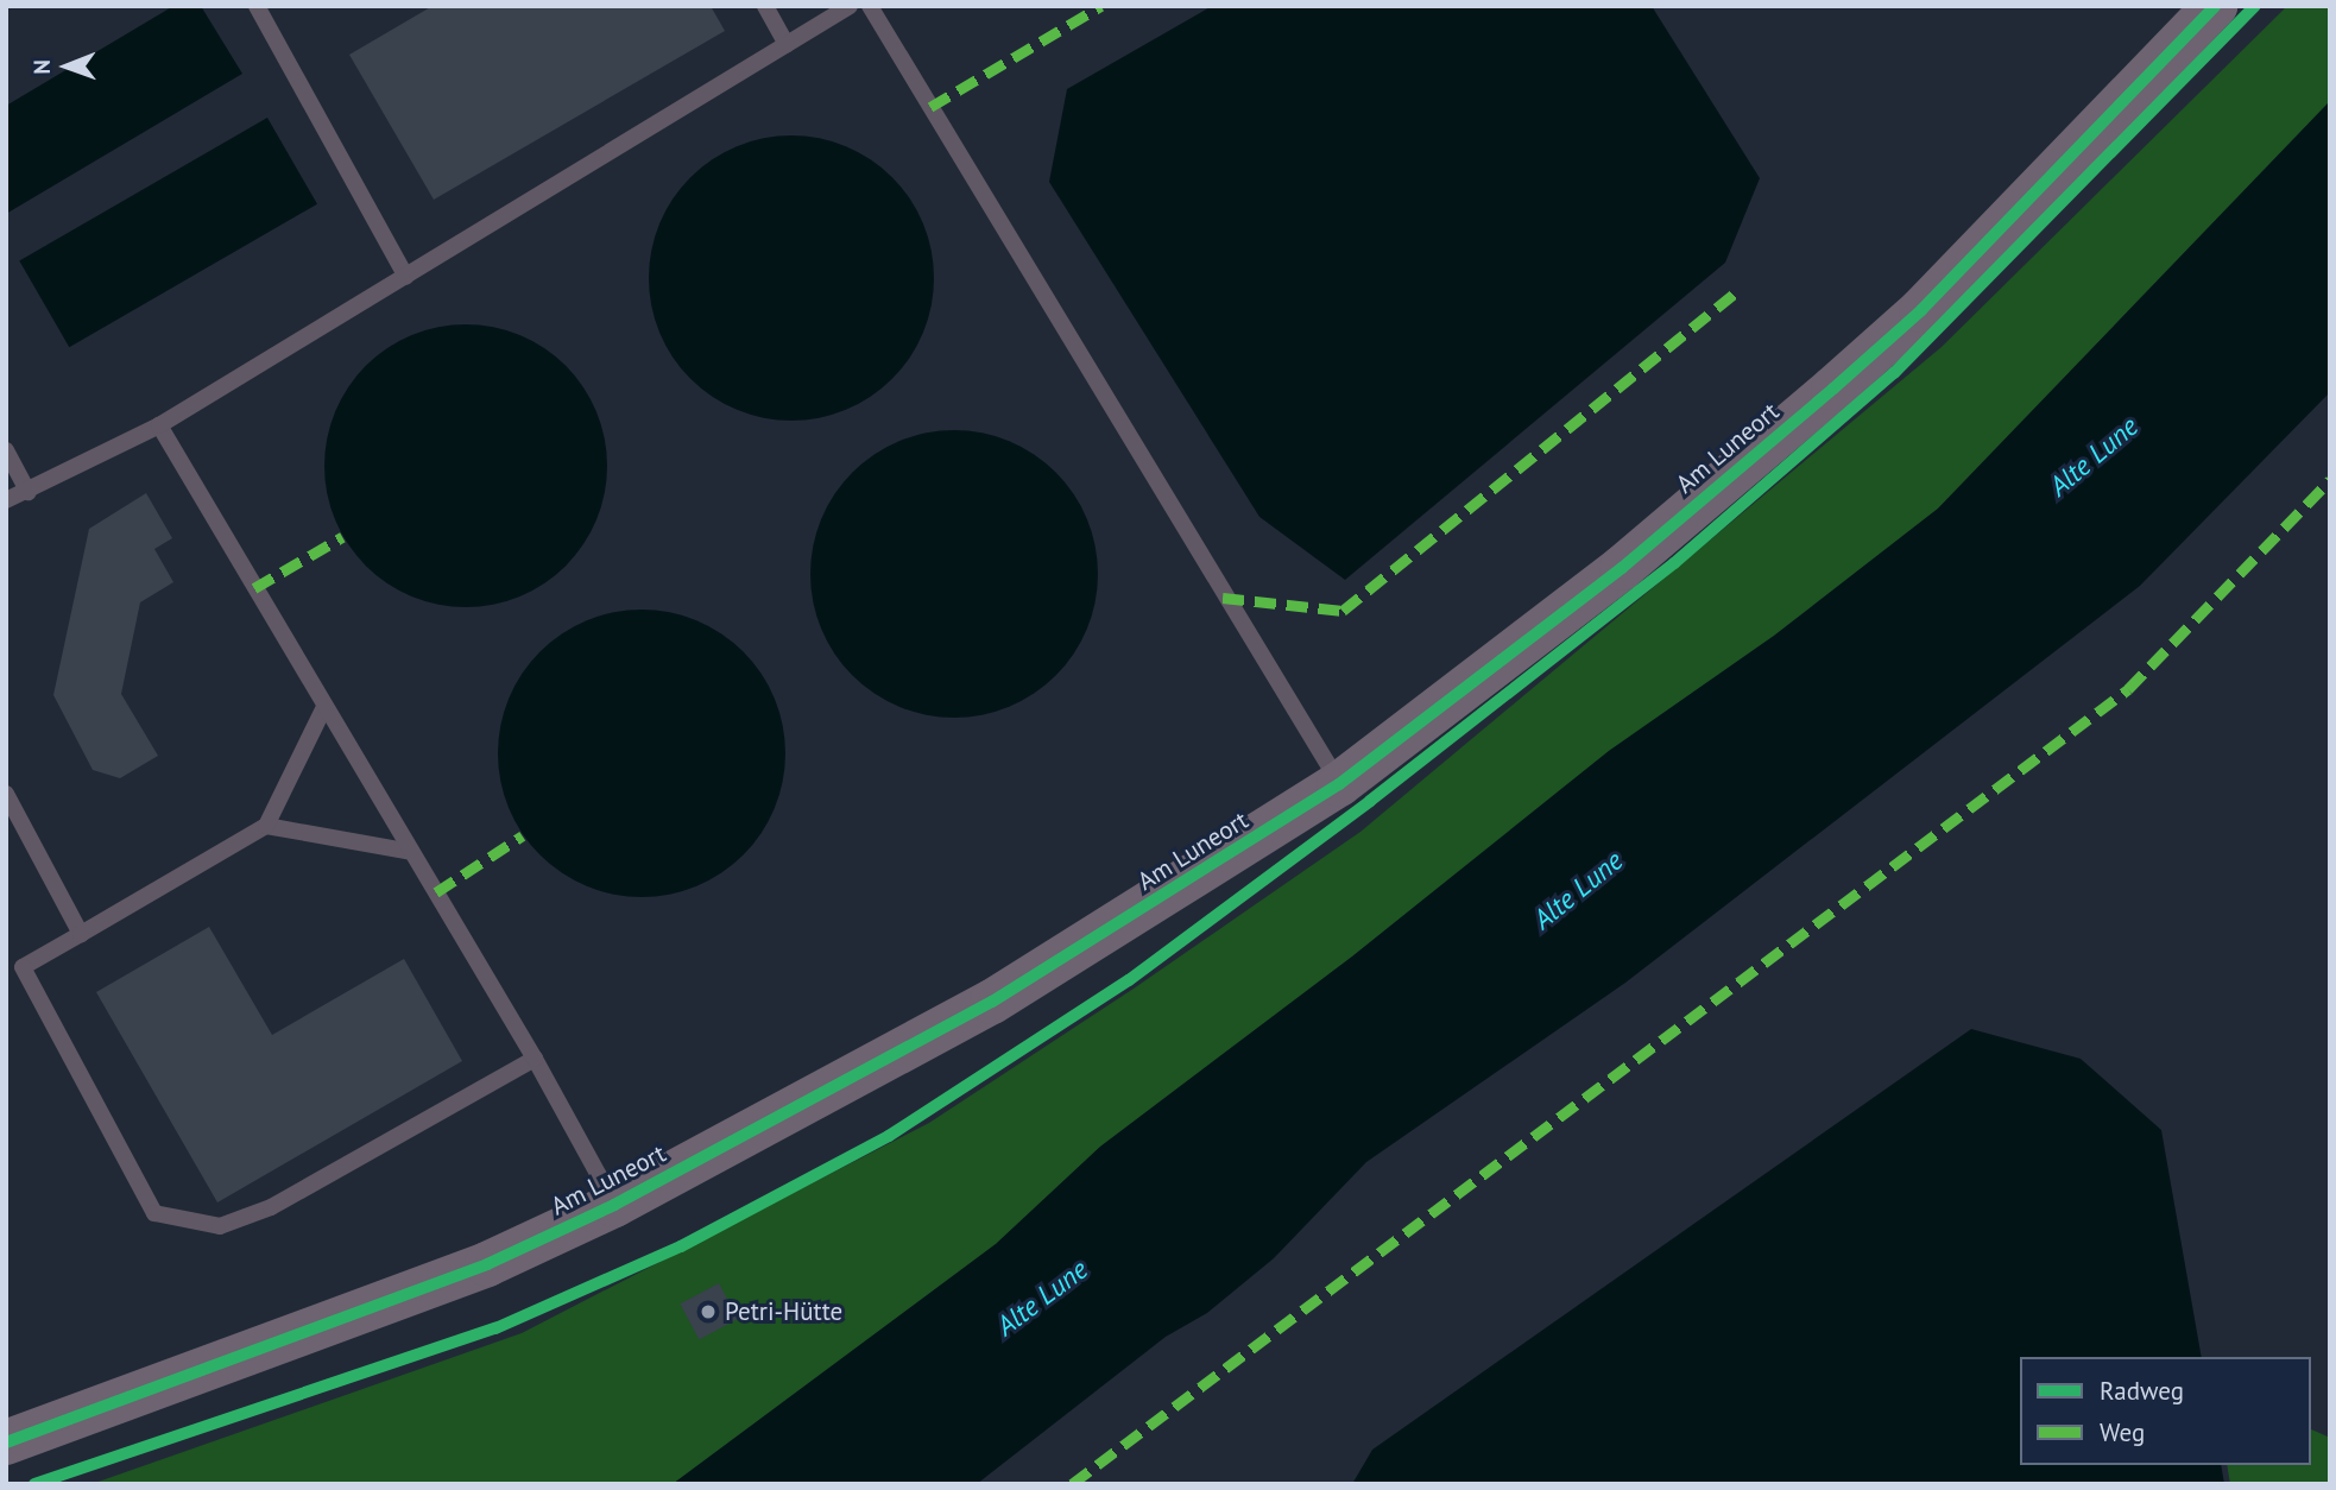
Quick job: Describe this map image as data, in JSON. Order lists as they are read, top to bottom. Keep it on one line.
{"streets":{"street":["Am Luneort"]},"water":["Alte Lune"],"places":["Petri-Hütte"],"legend":["Radweg","Weg"],"north":"left"}
